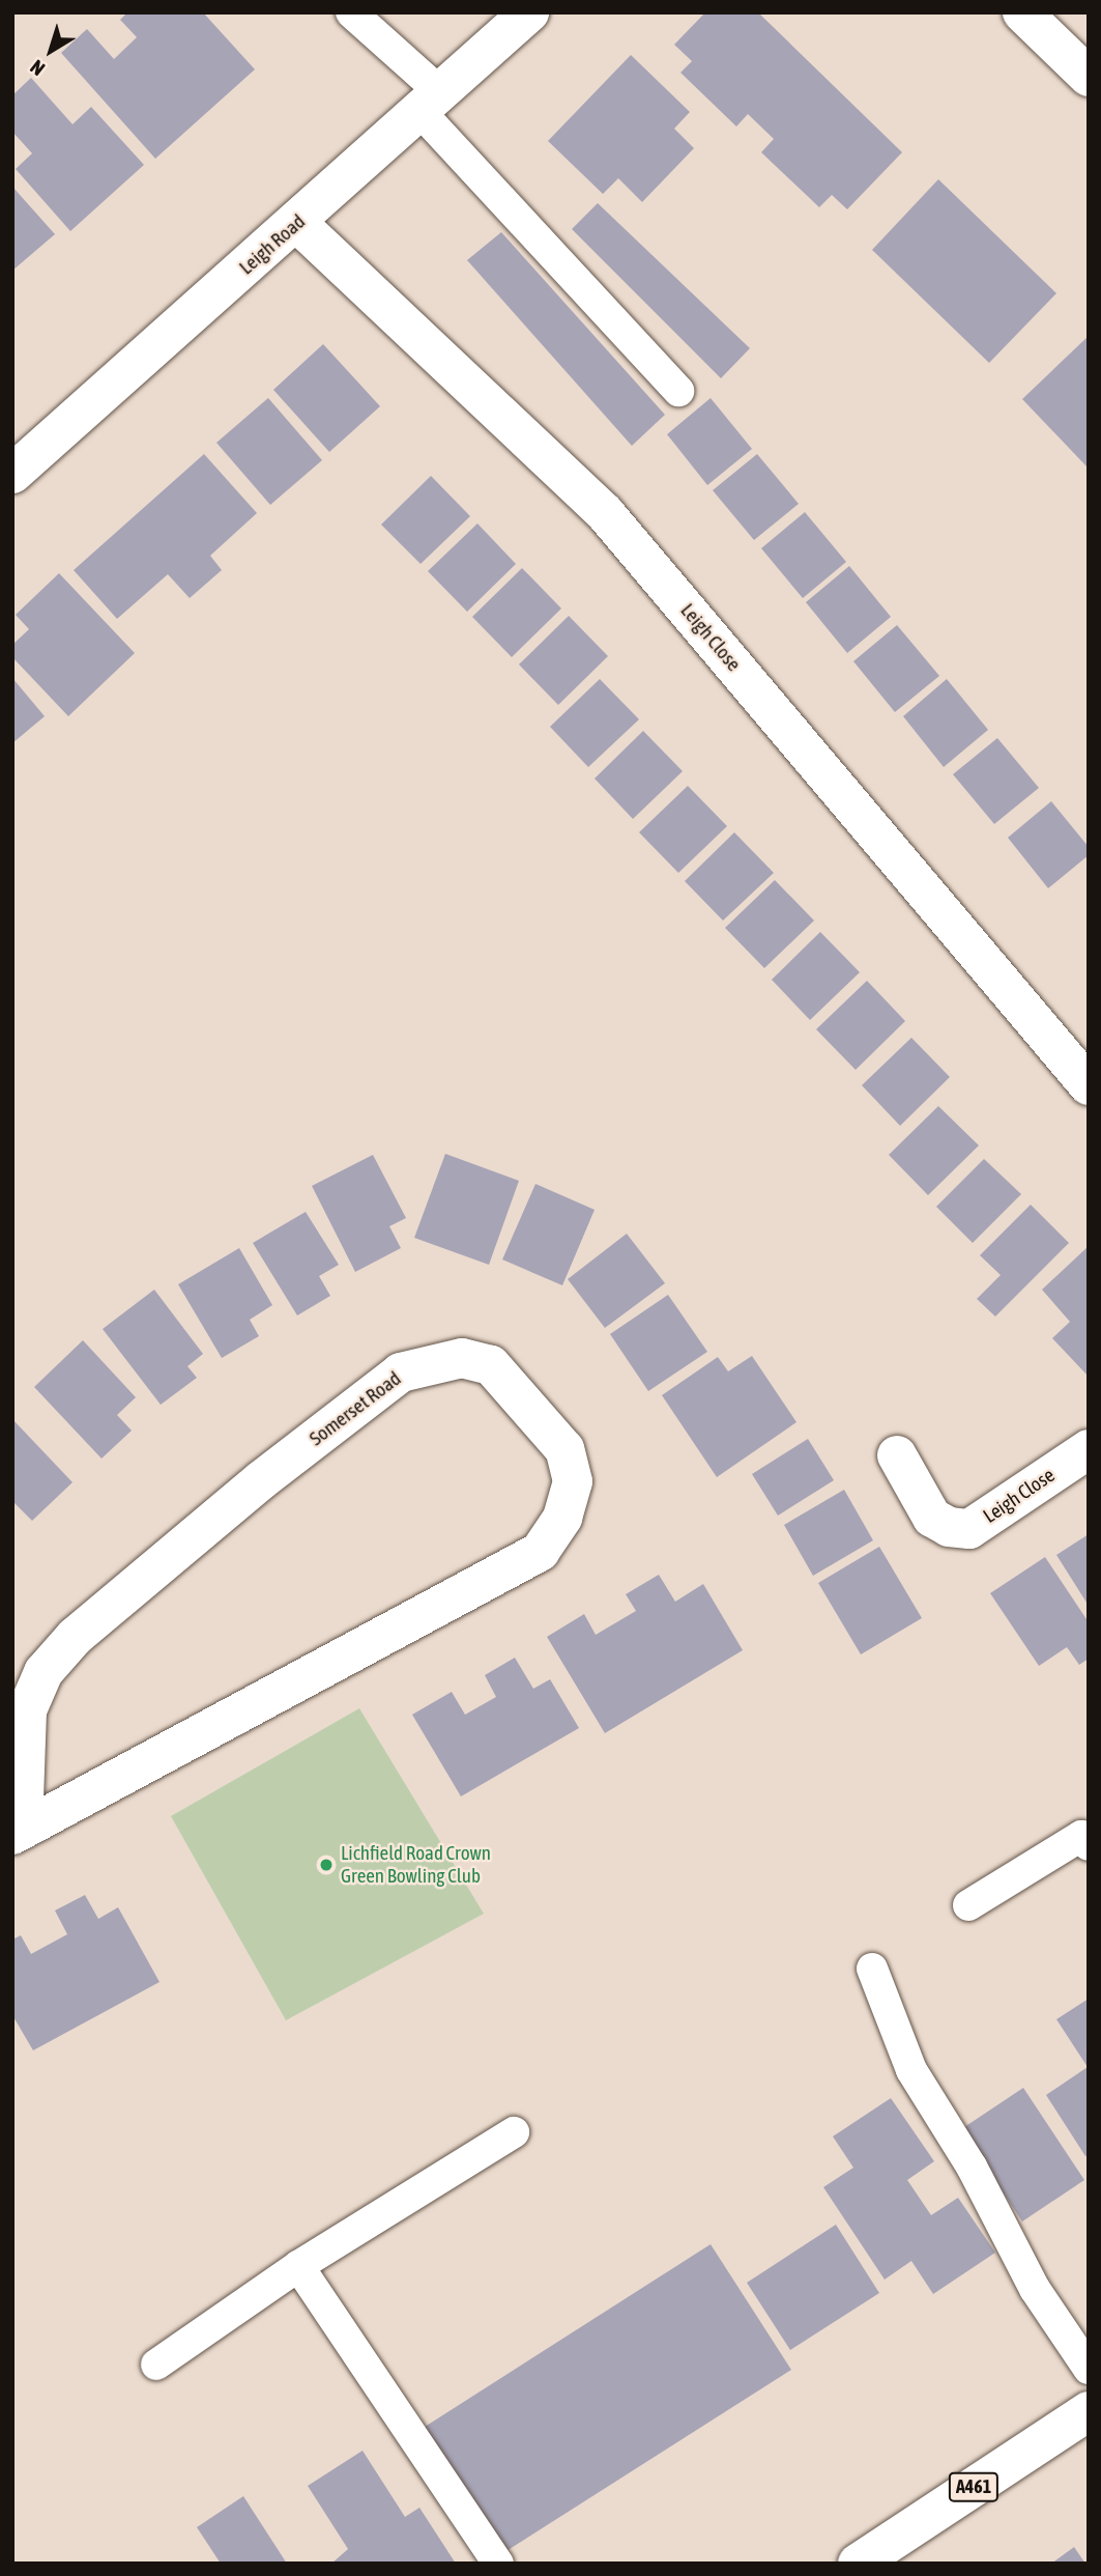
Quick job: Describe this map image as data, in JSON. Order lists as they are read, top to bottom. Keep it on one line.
{"streets":{"main road":["Leigh Road","Leigh Close","Somerset Road","A461"]},"crossings":[["Leigh Road","Leigh Close"]],"places":["Lichfield Road Crown Green Bowling Club"],"north":"bottom left"}
